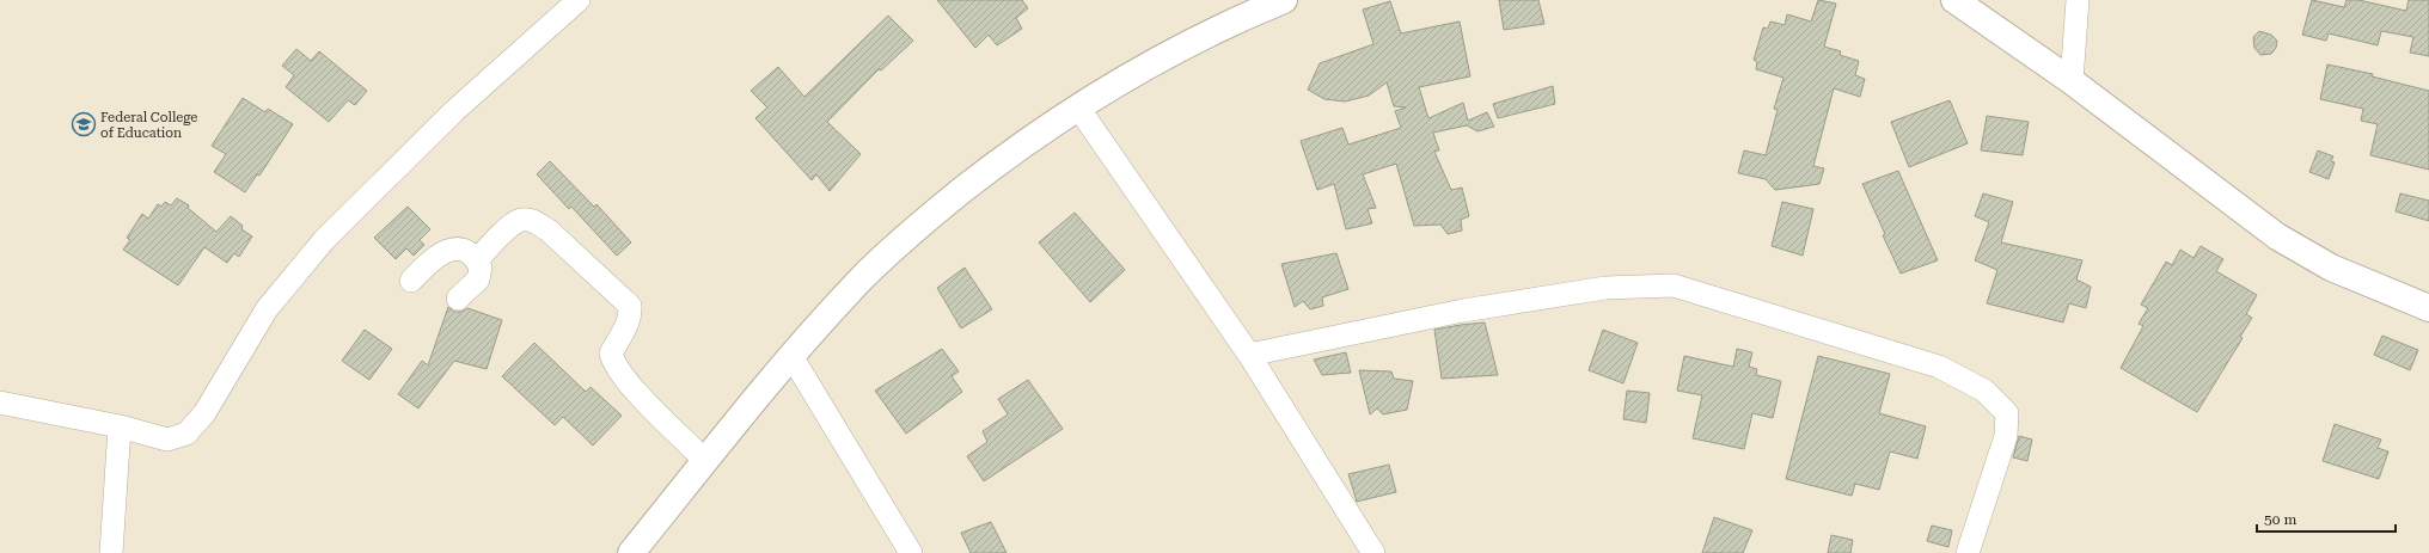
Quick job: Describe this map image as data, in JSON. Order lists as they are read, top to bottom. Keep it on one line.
{"places":{"school or university":["Federal College of Education"]},"scale_bar":"50 m"}
